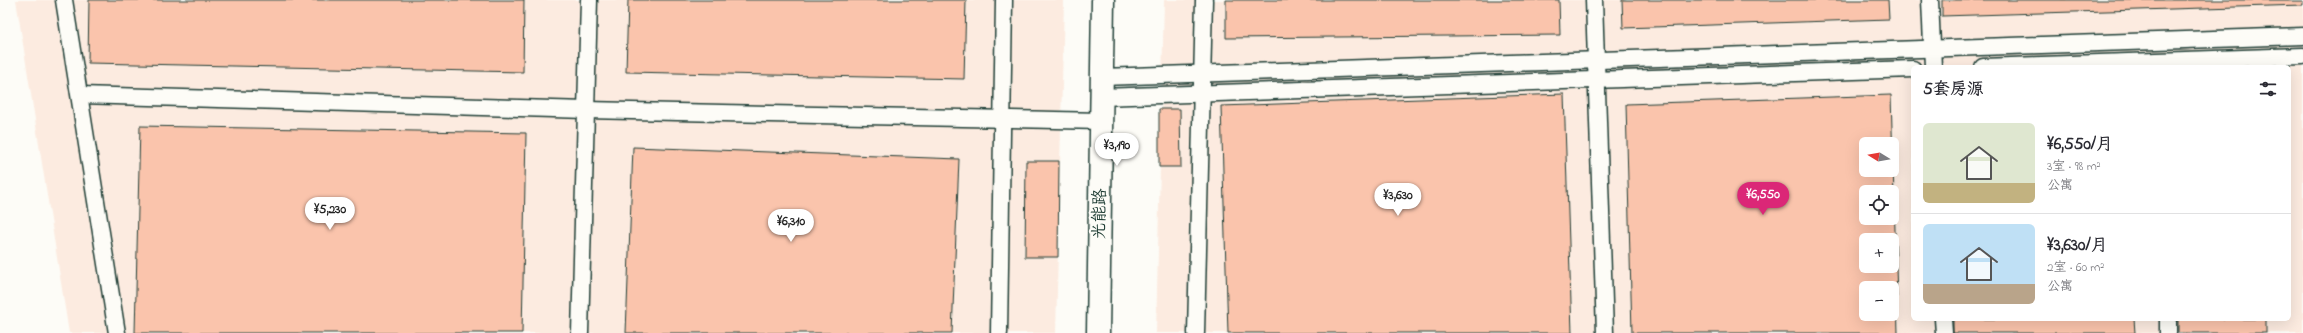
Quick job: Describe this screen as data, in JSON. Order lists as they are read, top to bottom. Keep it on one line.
{"streets":{"street":["光能路"]},"north":"left","page":{"heading":"5套房源","list":[{"name":"¥6,550/月","note":"3室 · 98 m² · 公寓"},{"name":"¥3,630/月","note":"2室 · 60 m² · 公寓"}],"price":["¥3,190","¥6,550","¥3,630","¥5,230","¥6,310"],"map_buttons":["+","−"]}}
